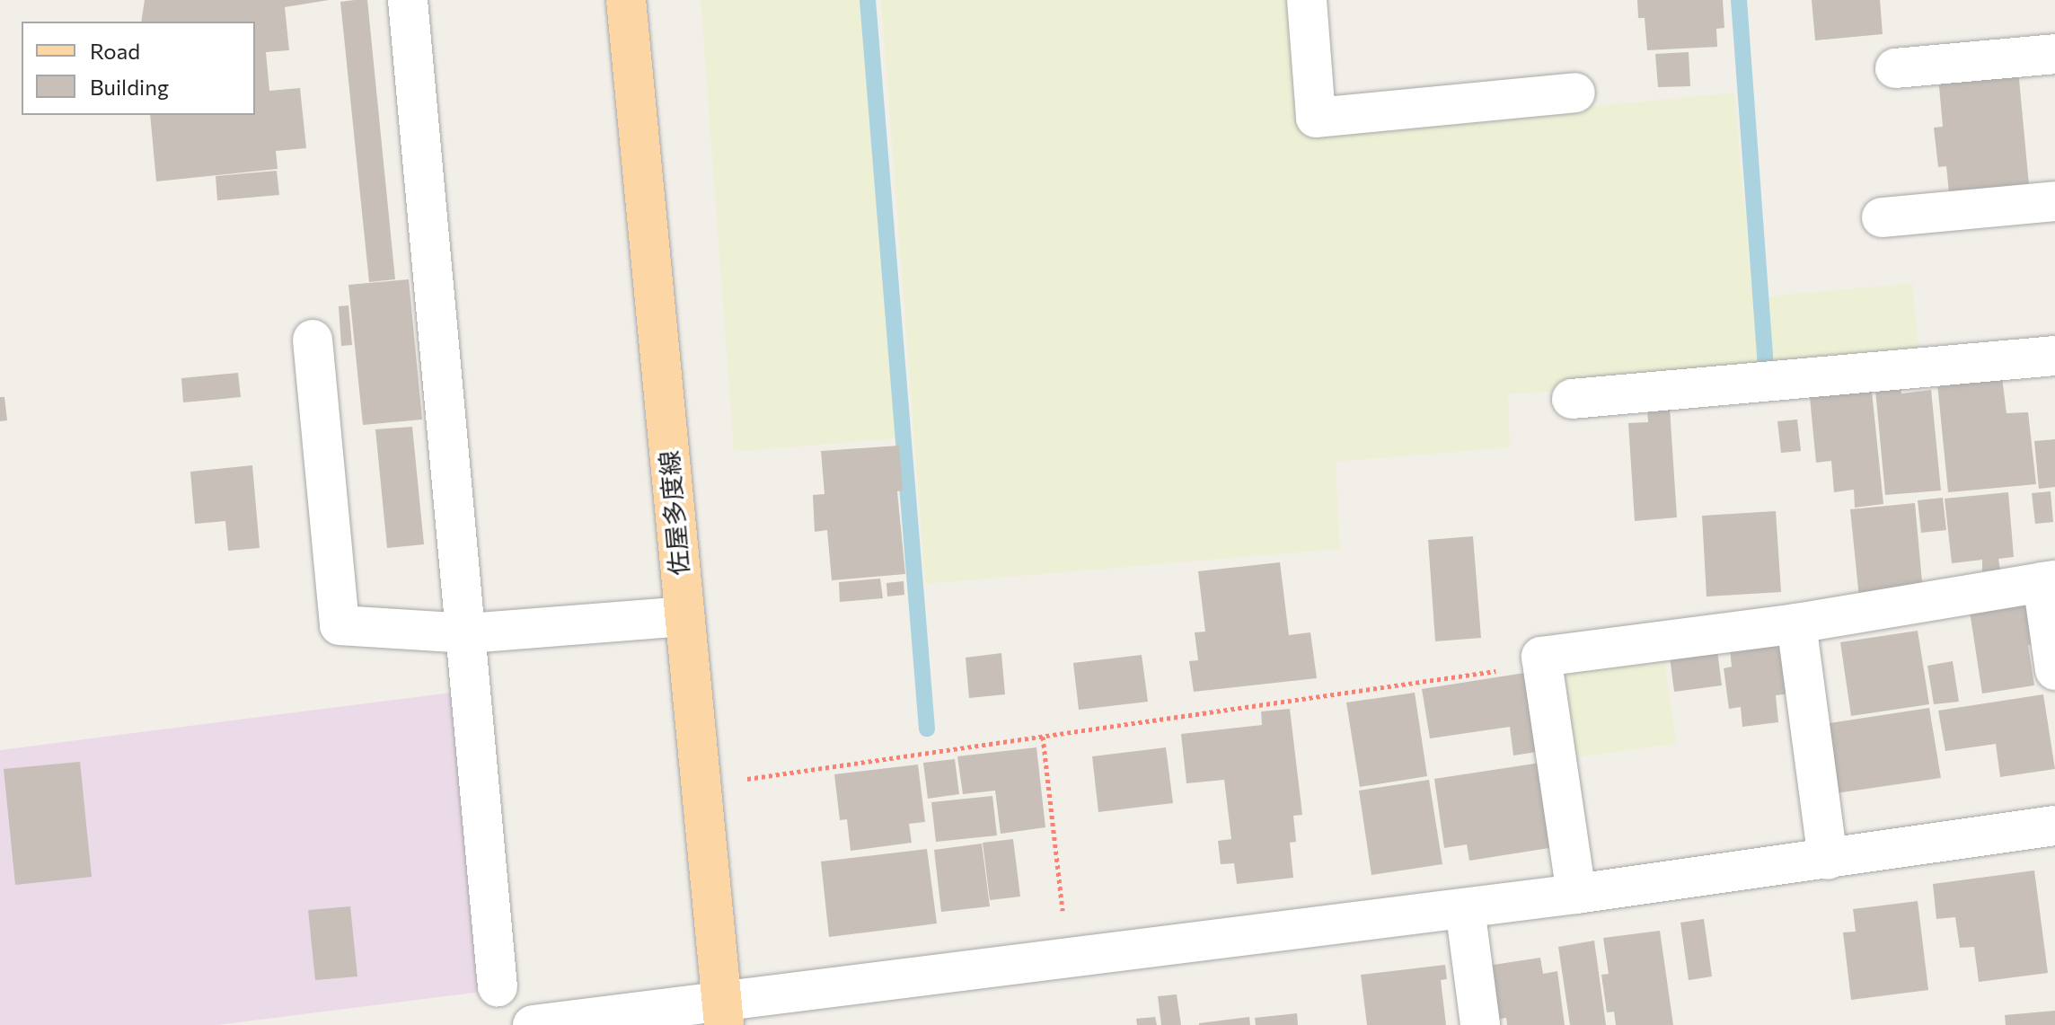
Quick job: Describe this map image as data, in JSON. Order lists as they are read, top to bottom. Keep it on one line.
{"streets":{"main road":["佐屋多度線"]},"legend":["Road","Building"]}
